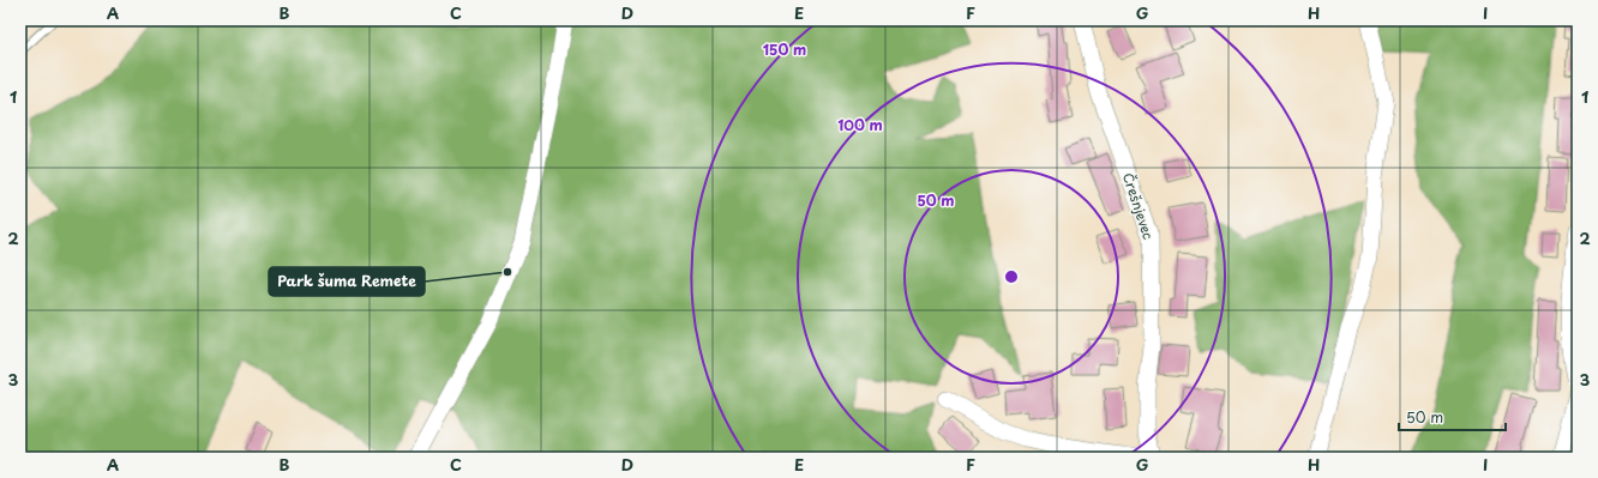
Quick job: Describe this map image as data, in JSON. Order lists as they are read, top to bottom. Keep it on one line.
{"streets":{"street":["Črešnjevec"]},"places":["Park šuma Remete"],"scale_bar":"50 m","grid":{"columns":["A","B","C","D","E","F","G","H","I"],"rows":["1","2","3"]},"rings":["150 m","100 m","50 m"]}
